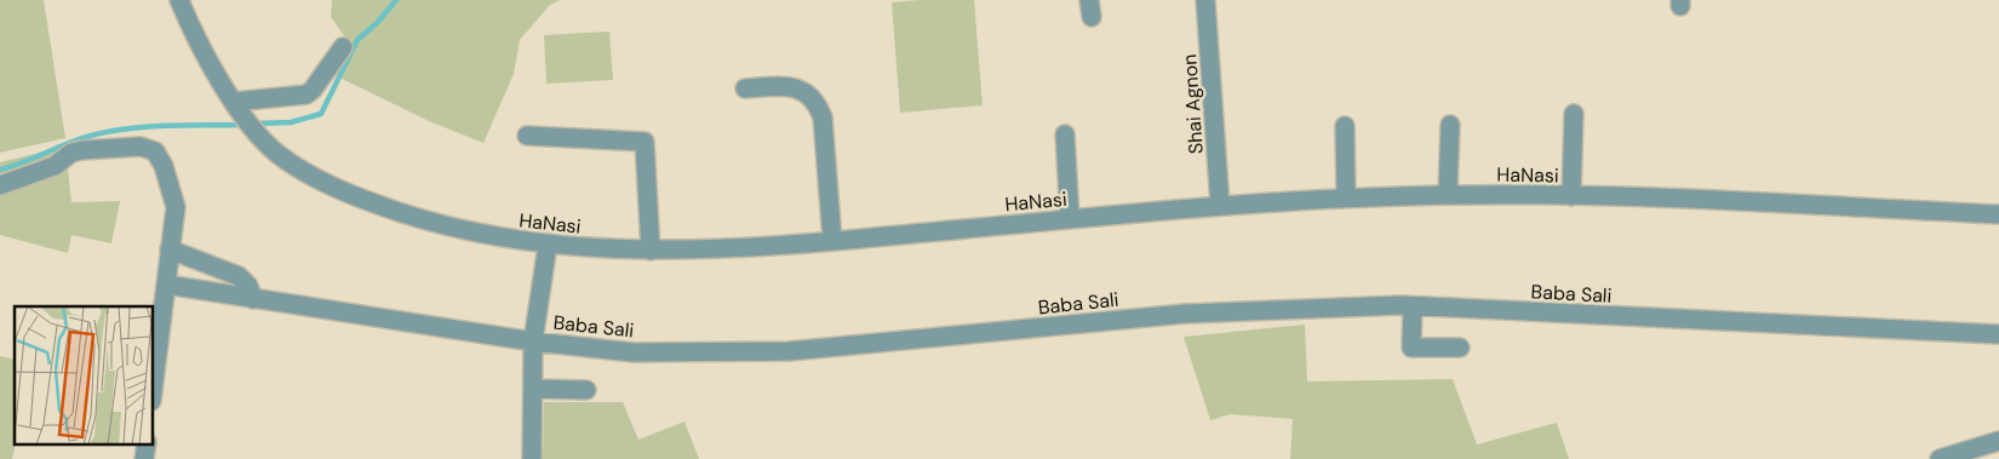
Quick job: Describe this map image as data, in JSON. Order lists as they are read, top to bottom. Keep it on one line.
{"streets":{"street":["Shai Agnon","HaNasi","Baba Sali"]},"crossings":[["Shai Agnon","HaNasi"]]}
